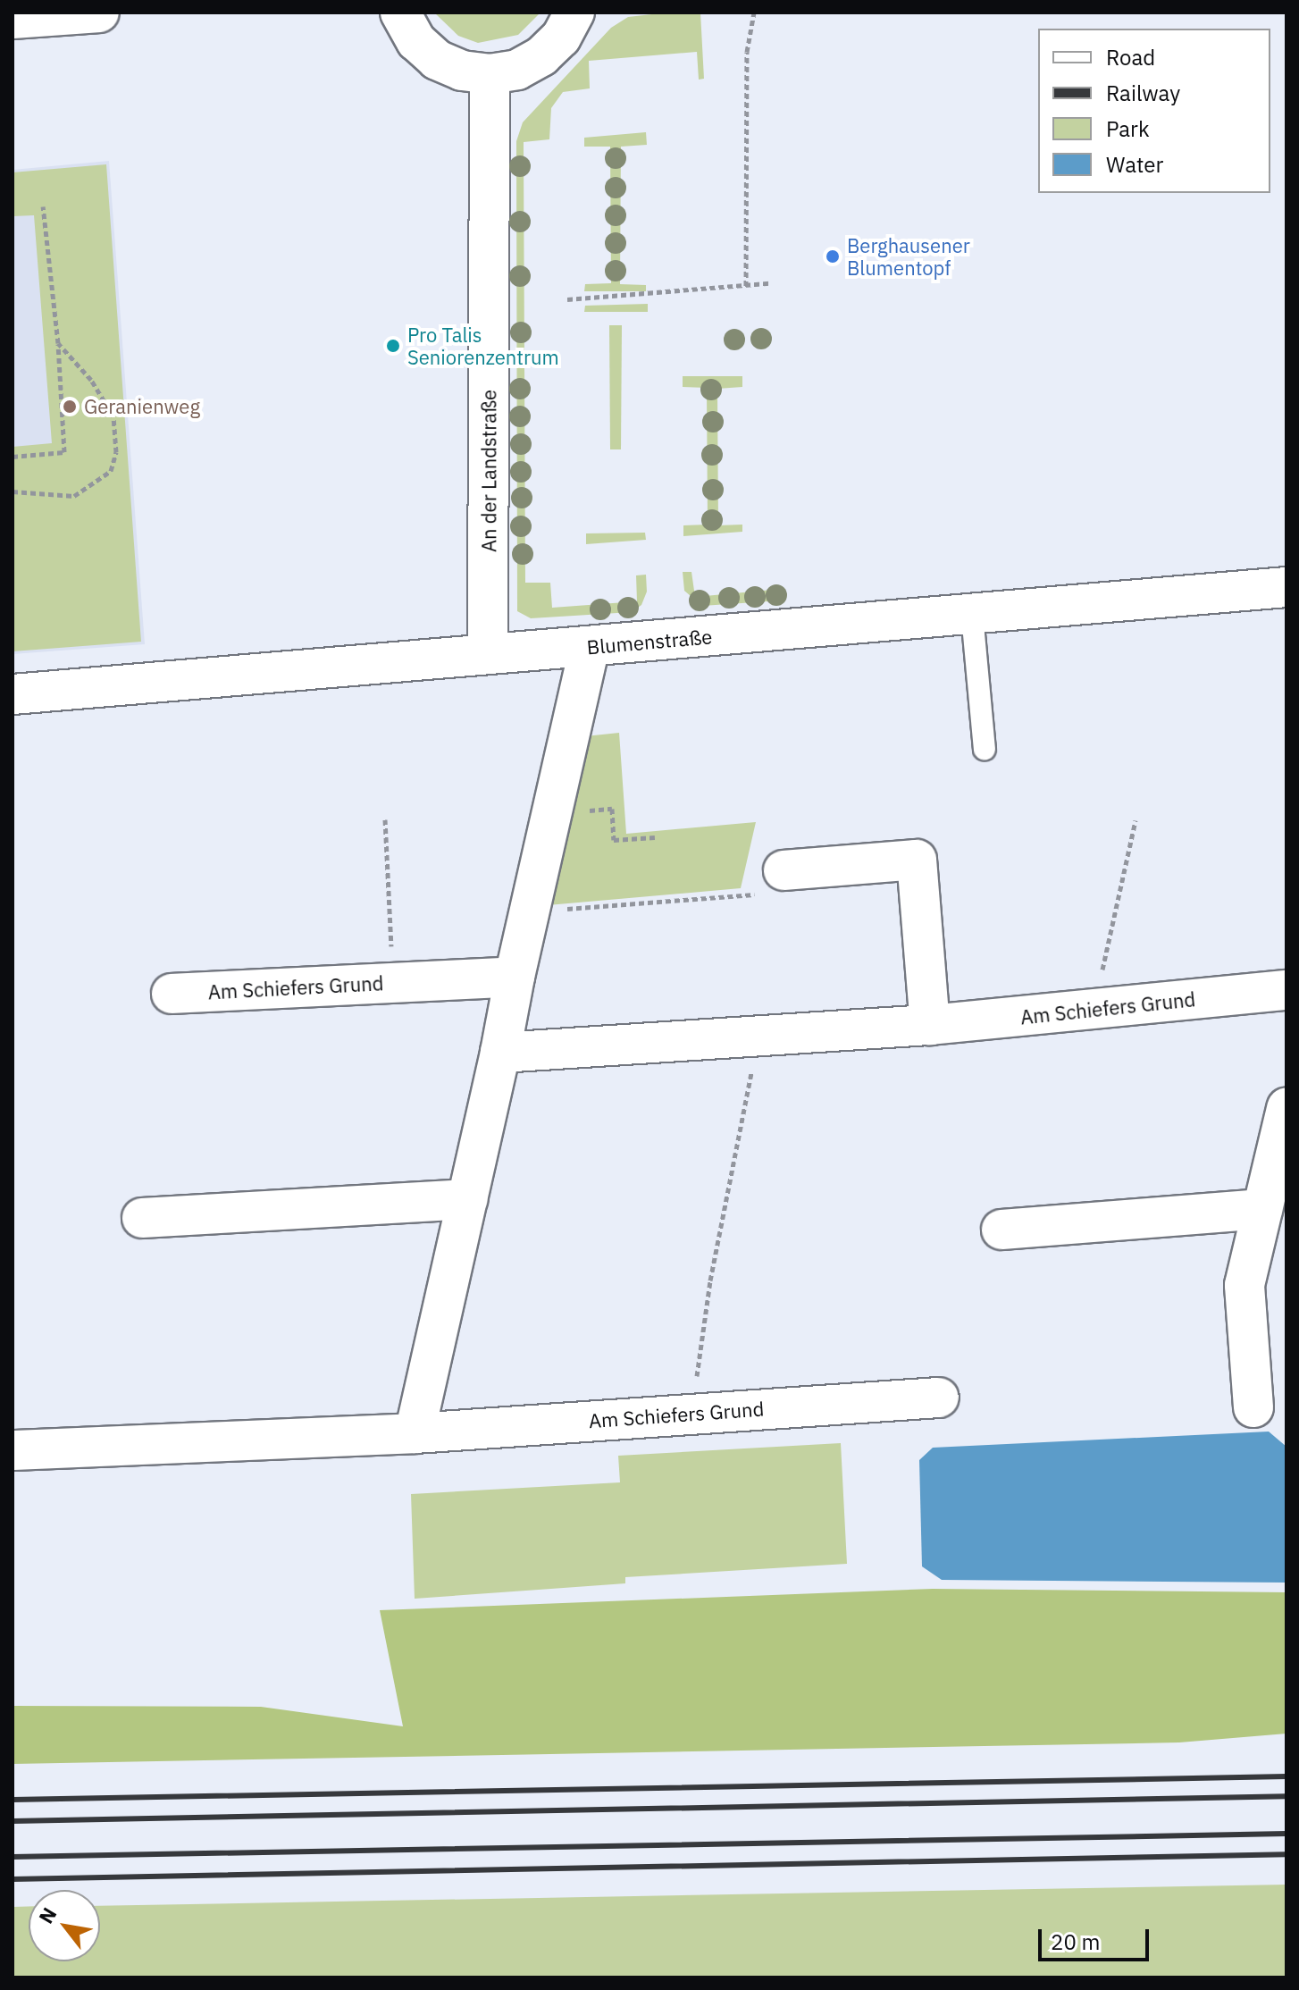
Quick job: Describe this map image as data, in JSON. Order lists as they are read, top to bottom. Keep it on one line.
{"streets":{"street":["An der Landstraße","Blumenstraße","Am Schiefers Grund"]},"crossings":[["An der Landstraße","Blumenstraße"]],"places":["Berghausener Blumentopf","Pro Talis Seniorenzentrum","Geranienweg"],"legend":["Road","Railway","Park","Water"],"scale_bar":"20 m","north":"top left"}
